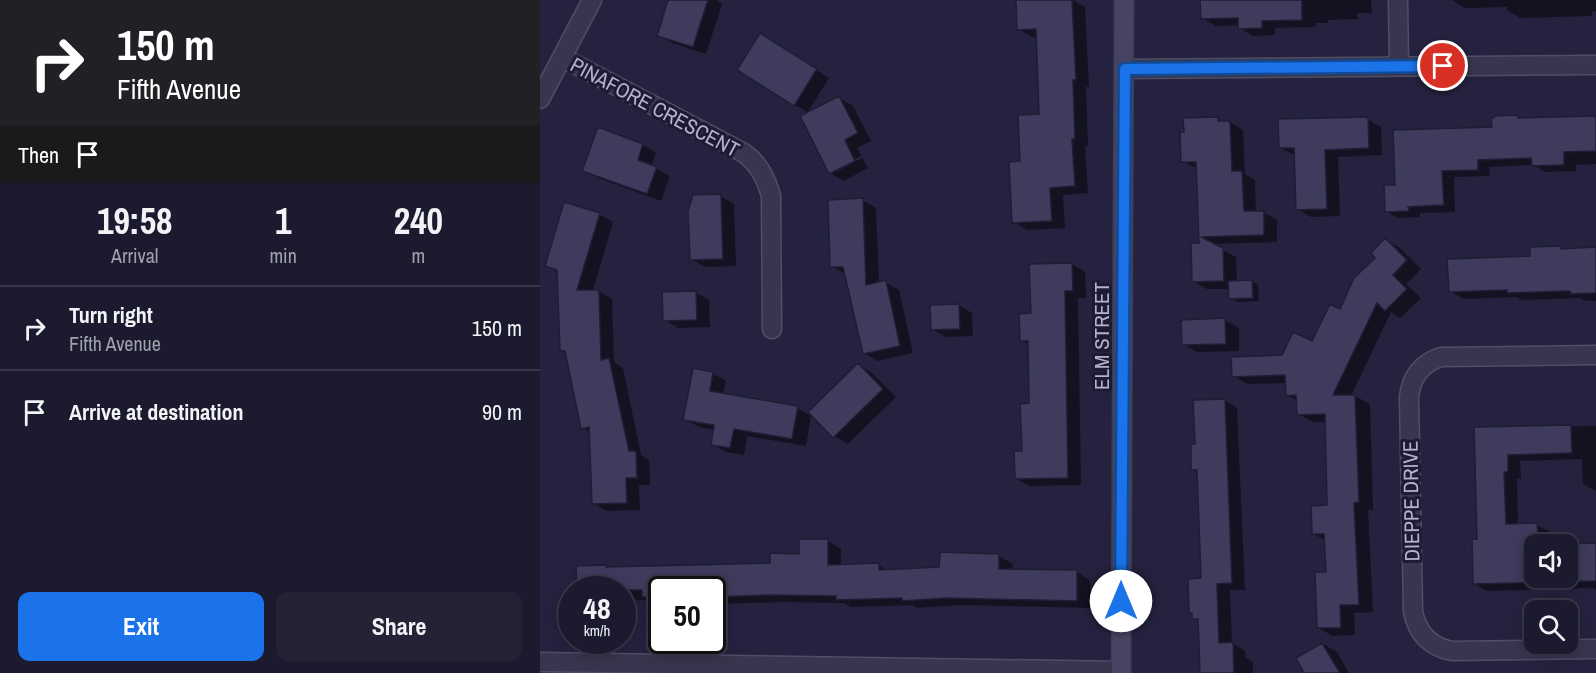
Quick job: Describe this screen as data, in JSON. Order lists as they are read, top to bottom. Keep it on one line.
{"streets":{"main road":["ELM STREET"],"street":["PINAFORE CRESCENT","DIEPPE DRIVE"]},"page":{"turn":["150 m","Fifth Avenue"],"then":"Then","eta":["19:58","Arrival","1","min","240","m"],"list":[{"name":"Turn right","note":"Fifth Avenue","value":"150 m"},{"name":"Arrive at destination","value":"90 m"}],"speed":"48 km/h","limit":"50","buttons":["Exit","Share"]}}
